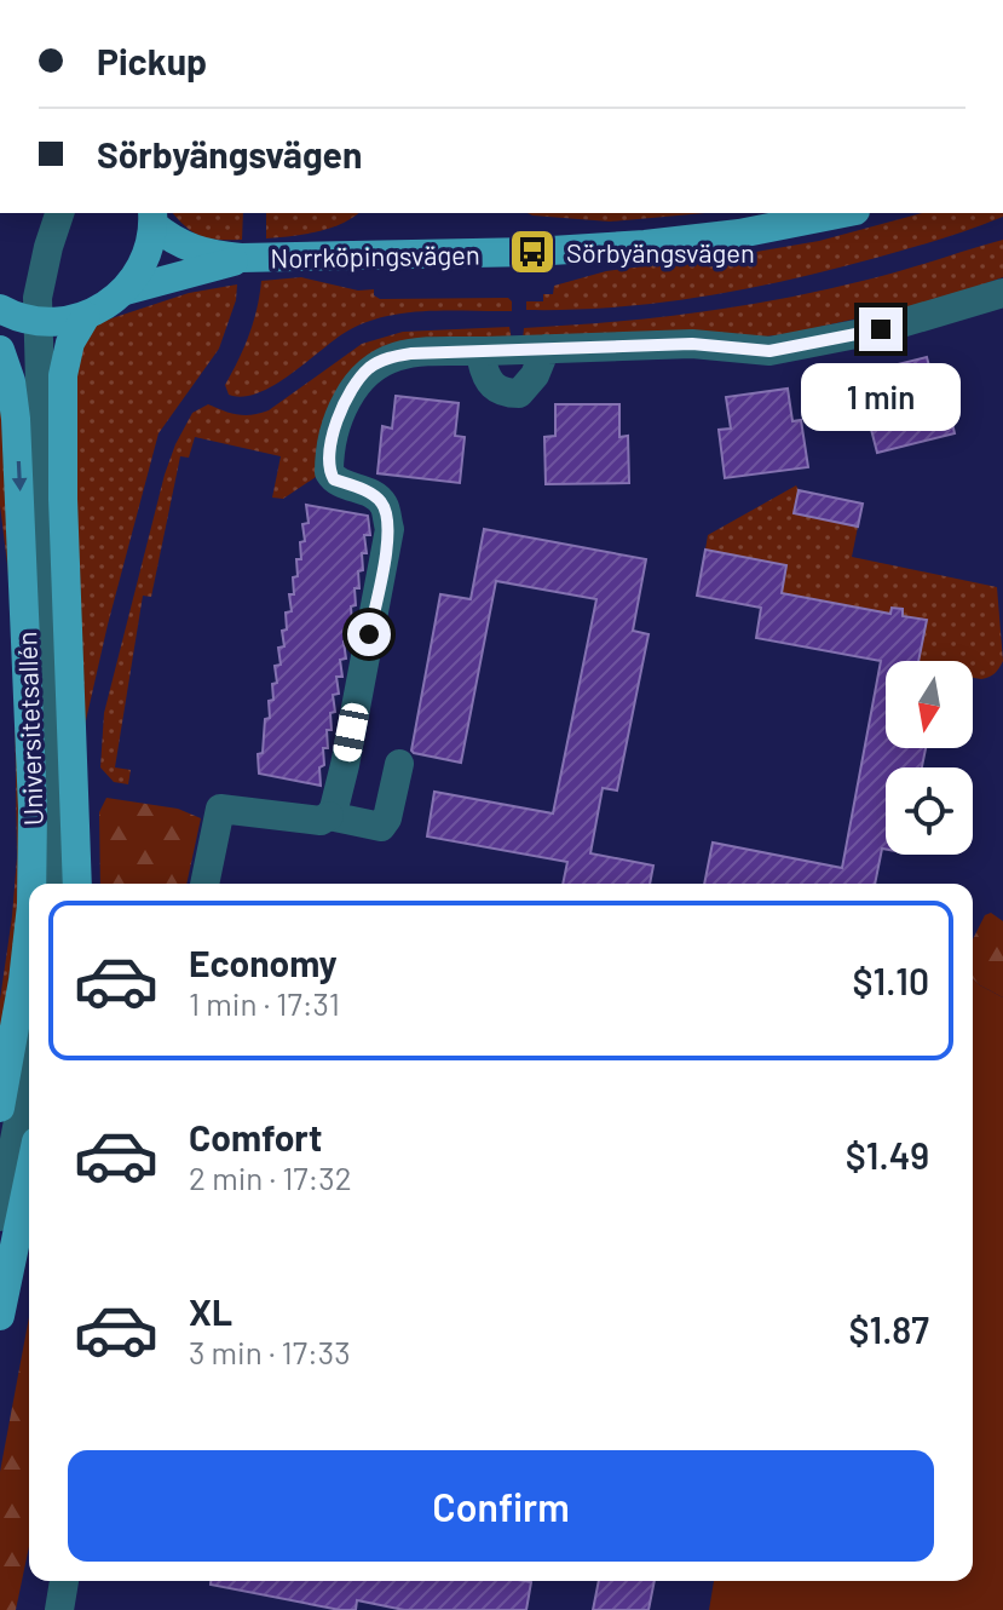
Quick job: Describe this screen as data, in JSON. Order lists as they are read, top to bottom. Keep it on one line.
{"streets":{"main road":["Norrköpingsvägen","Universitetsallén"]},"places":{"bus stop":["Sörbyängsvägen"]},"north":"bottom","page":{"banner":["Pickup","Sörbyängsvägen"],"bubble":"1 min","list":[{"name":"Economy","note":"1 min · 17:31","value":"$1.10"},{"name":"Comfort","note":"2 min · 17:32","value":"$1.49"},{"name":"XL","note":"3 min · 17:33","value":"$1.87"}],"buttons":"Confirm"}}
